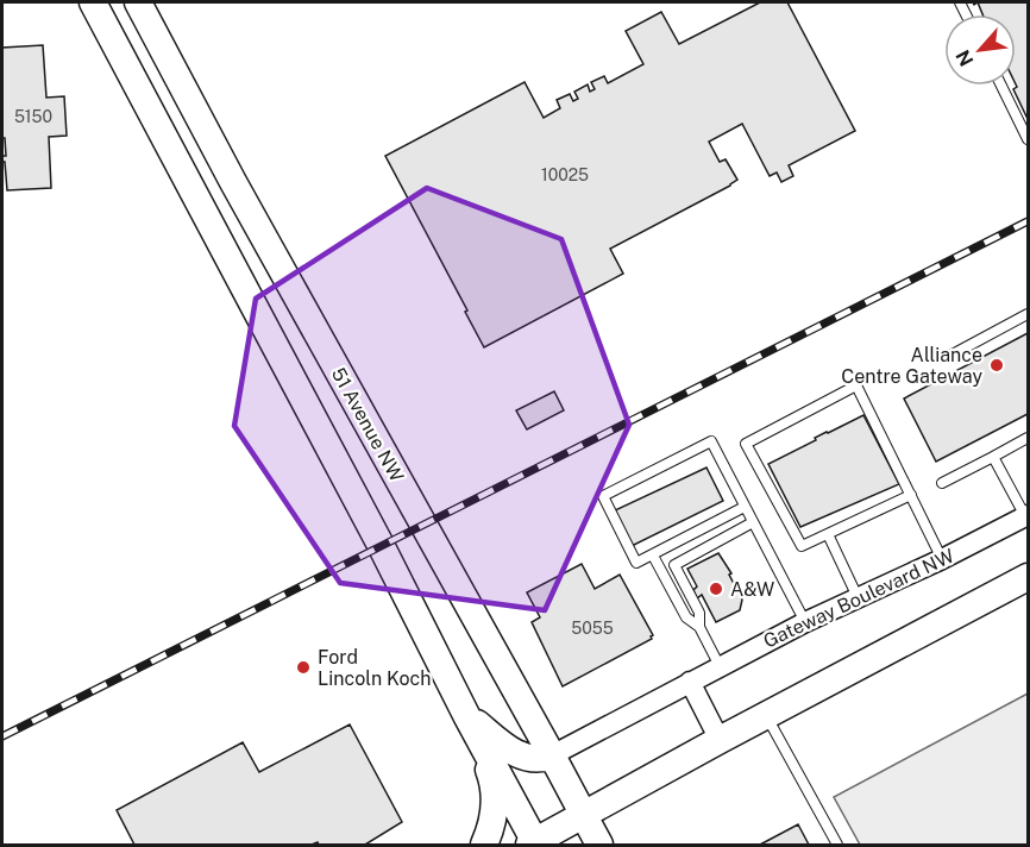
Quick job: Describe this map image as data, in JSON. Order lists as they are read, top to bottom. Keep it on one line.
{"streets":{"main road":["51 Avenue NW"],"street":["Gateway Boulevard NW"]},"crossings":[["51 Avenue NW","Gateway Boulevard NW"]],"places":["Alliance Centre Gateway","A&W","Ford Lincoln Koch"],"house_numbers":["5150","10025","5055"],"north":"bottom left"}
